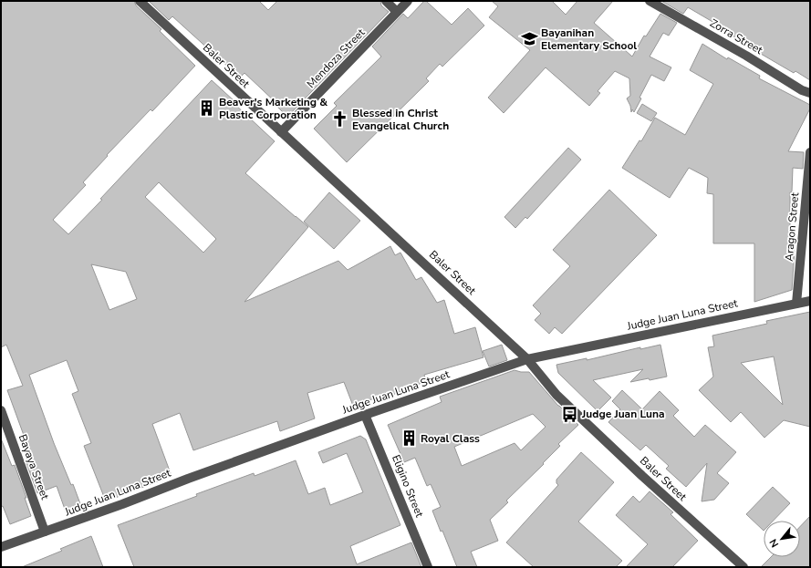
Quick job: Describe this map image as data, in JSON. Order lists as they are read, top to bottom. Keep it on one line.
{"streets":{"street":["Zorra Street","Mendoza Street","Baler Street","Aragon Street","Judge Juan Luna Street","Bayaya Street","Eligino Street"]},"crossings":[["Mendoza Street","Baler Street"],["Baler Street","Judge Juan Luna Street"],["Aragon Street","Judge Juan Luna Street"],["Judge Juan Luna Street","Bayaya Street"],["Judge Juan Luna Street","Eligino Street"]],"places":{"school or university":["Bayanihan Elementary School"],"building":["Beaver's Marketing & Plastic Corporation","Royal Class"],"church":["Blessed in Christ Evangelical Church"],"bus stop":["Judge Juan Luna"]},"north":"bottom left"}
